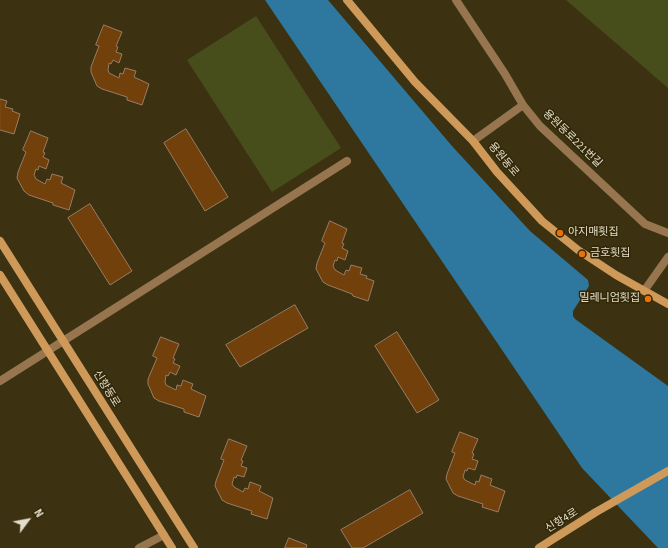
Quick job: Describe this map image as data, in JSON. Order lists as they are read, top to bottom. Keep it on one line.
{"streets":{"main road":["용원동로","신항동로","신항4로"],"street":["용원동로221번길"]},"places":["아지매횟집","금호횟집","밀레니엄횟집"],"north":"top right"}
